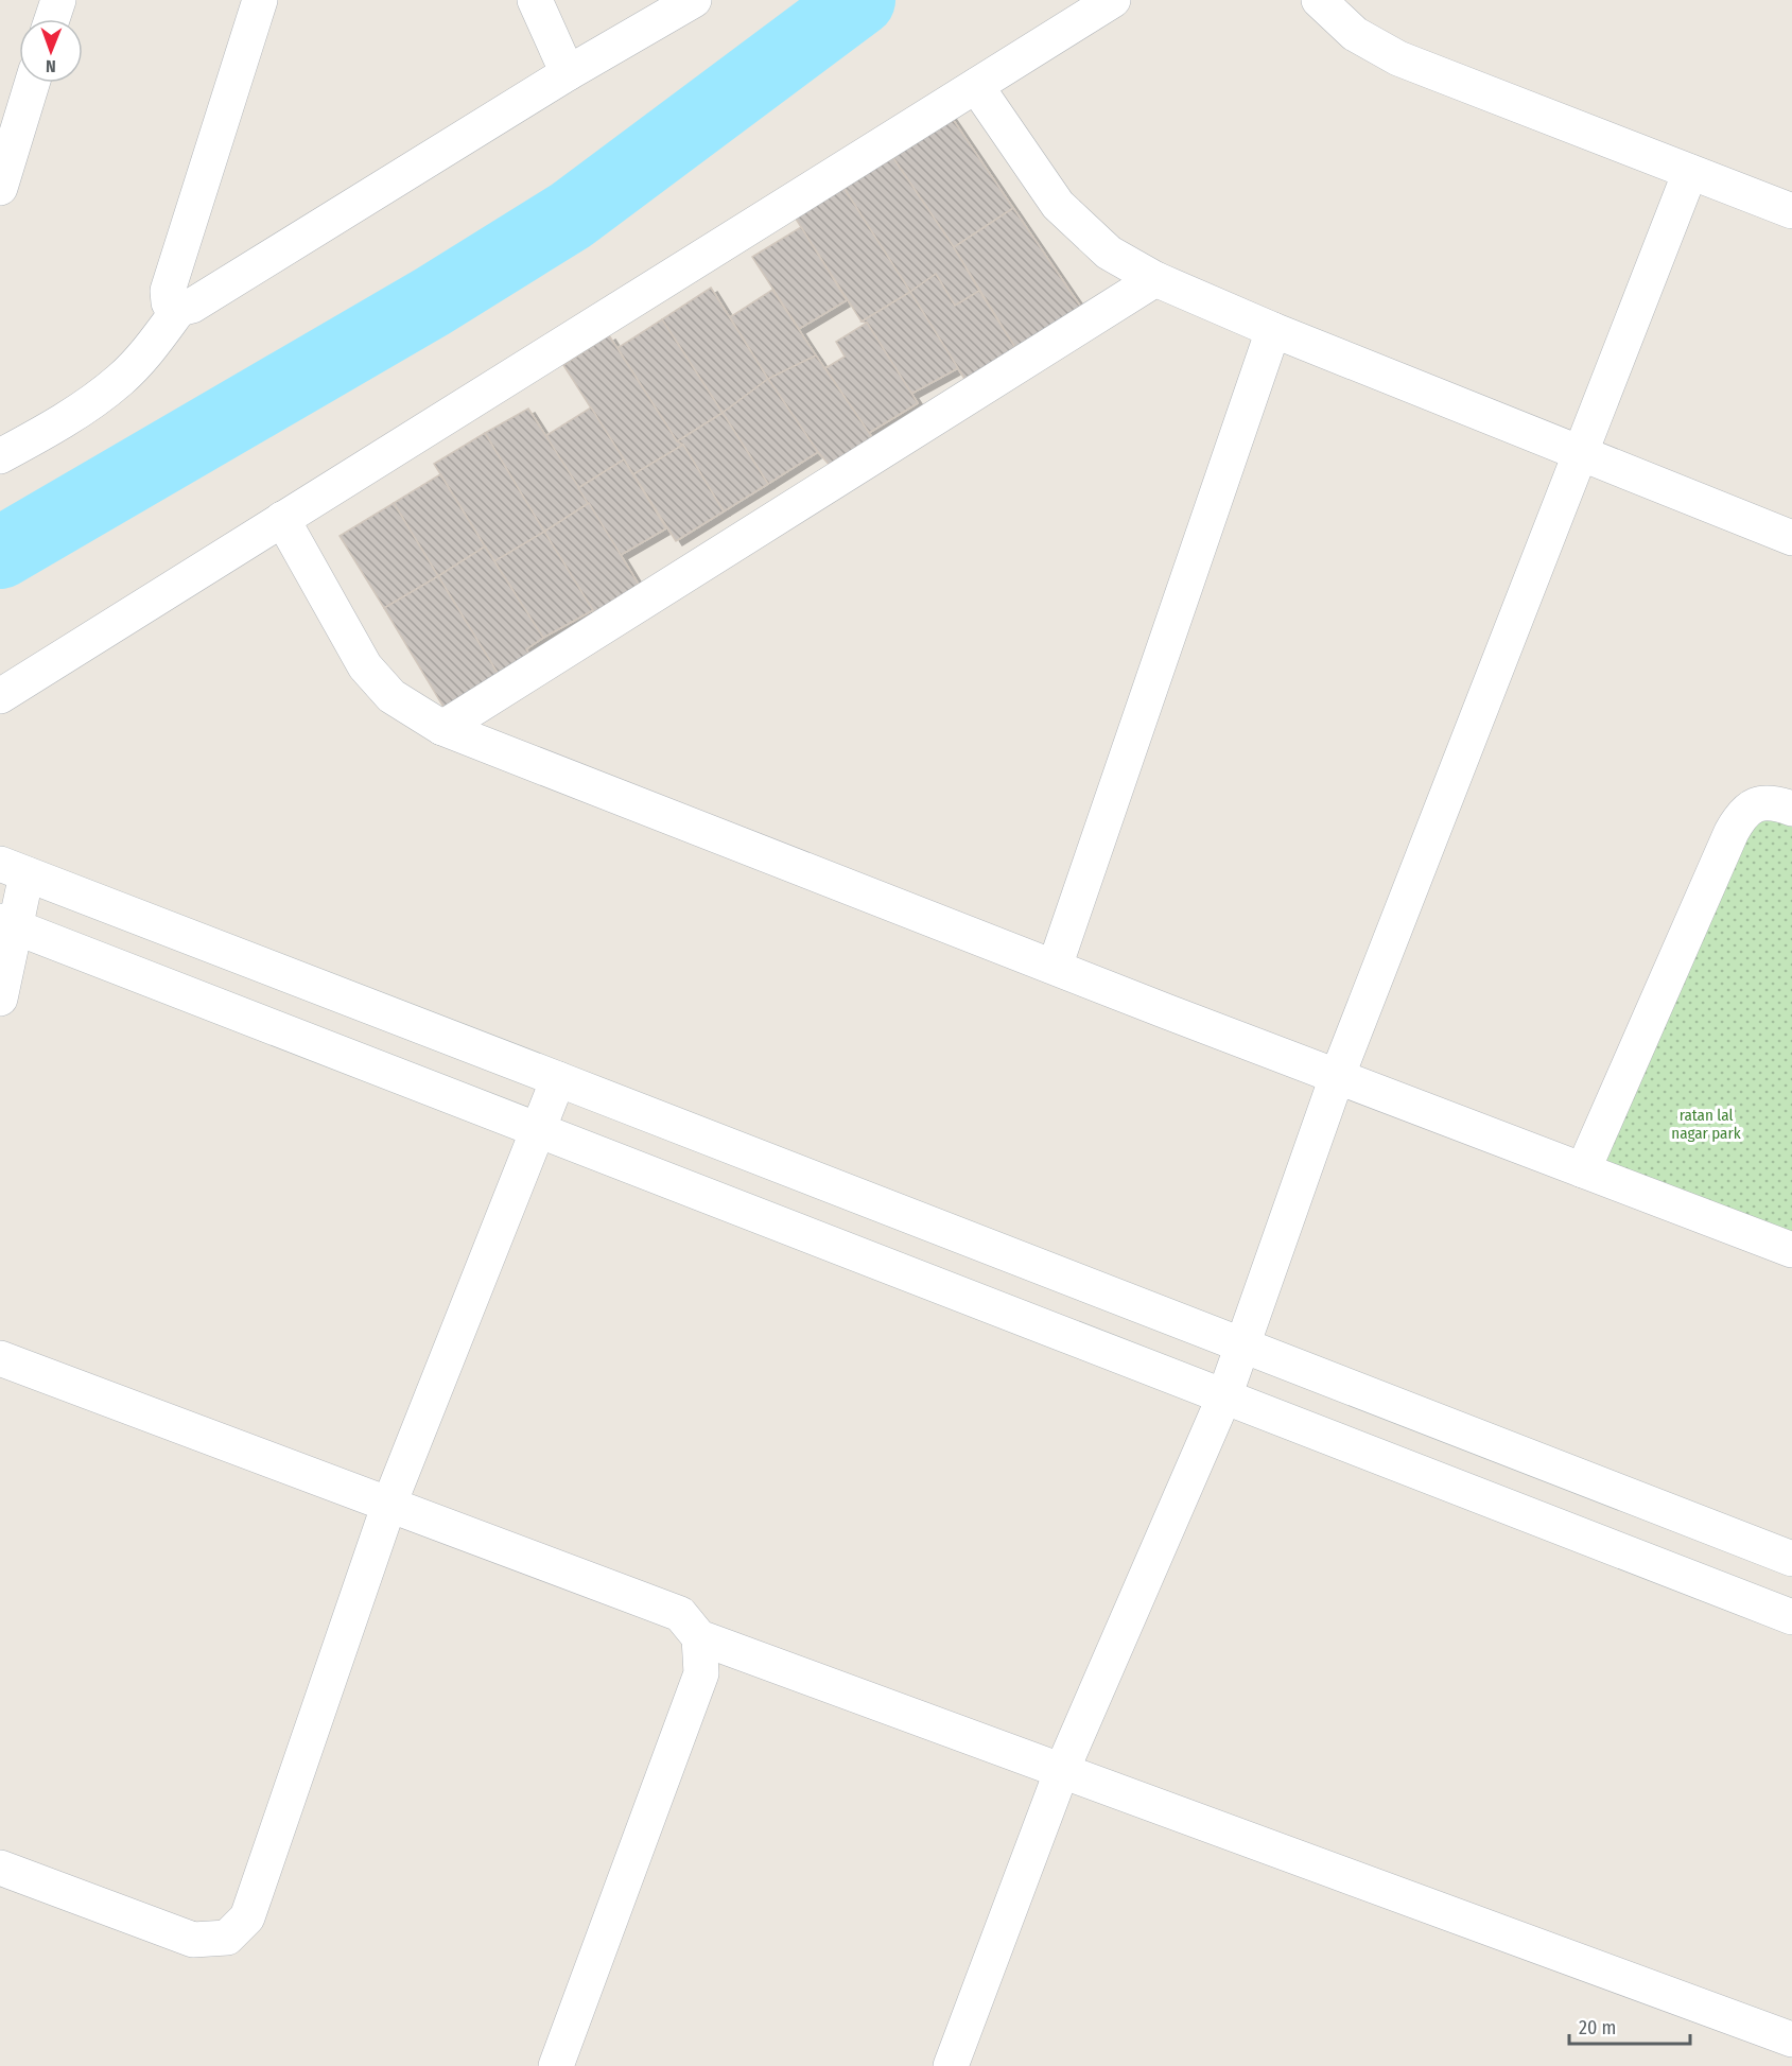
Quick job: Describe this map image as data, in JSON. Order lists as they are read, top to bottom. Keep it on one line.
{"parks":["ratan lal nagar park"],"scale_bar":"20 m","north":"bottom"}
